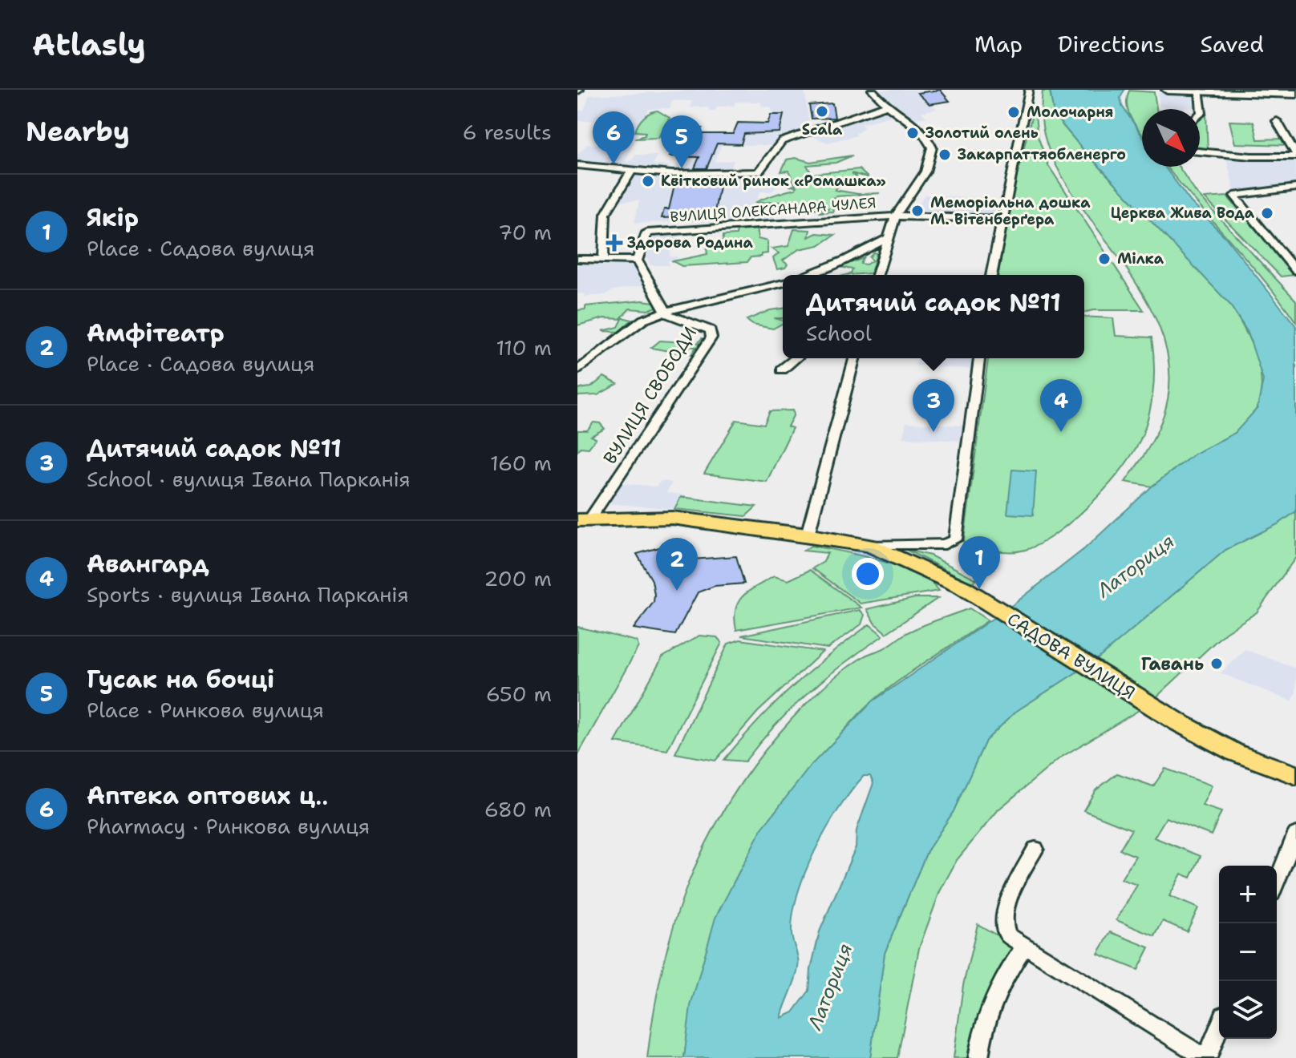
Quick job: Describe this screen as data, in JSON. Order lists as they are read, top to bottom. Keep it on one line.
{"streets":{"main road":["САДОВА ВУЛИЦЯ"],"street":["ВУЛИЦЯ ОЛЕКСАНДРА ЧУЛЕЯ","ВУЛИЦЯ СВОБОДИ"]},"crossings":[["ВУЛИЦЯ СВОБОДИ","САДОВА ВУЛИЦЯ"]],"water":["Латориця"],"places":{"other":["Scala","Молочарня","Золотий олень","Закарпаттяобленерго","Квітковий ринок «Ромашка»","Меморіальна дошка М. Вітенберґера","Церква Жива Вода","Мілка","Гавань"],"health":["Здорова Родина"]},"north":"bottom right","page":{"header":"Atlasly","nav":["Map","Directions","Saved"],"heading":["Nearby","6 results"],"pins":["6","5","3","4","1","2"],"list":[{"mark":"1","name":"Якір","note":"Place · Садова вулиця","value":"70 m"},{"mark":"2","name":"Амфітеатр","note":"Place · Садова вулиця","value":"110 m"},{"mark":"3","name":"Дитячий садок №11","note":"School · вулиця Івана Парканія","value":"160 m"},{"mark":"4","name":"Авангард","note":"Sports · вулиця Івана Парканія","value":"200 m"},{"mark":"5","name":"Гусак на бочці","note":"Place · Ринкова вулиця","value":"650 m"},{"mark":"6","name":"Аптека оптових ц‥","note":"Pharmacy · Ринкова вулиця","value":"680 m"}],"popup":["Дитячий садок №11","School"],"map_buttons":["+","−"]}}
